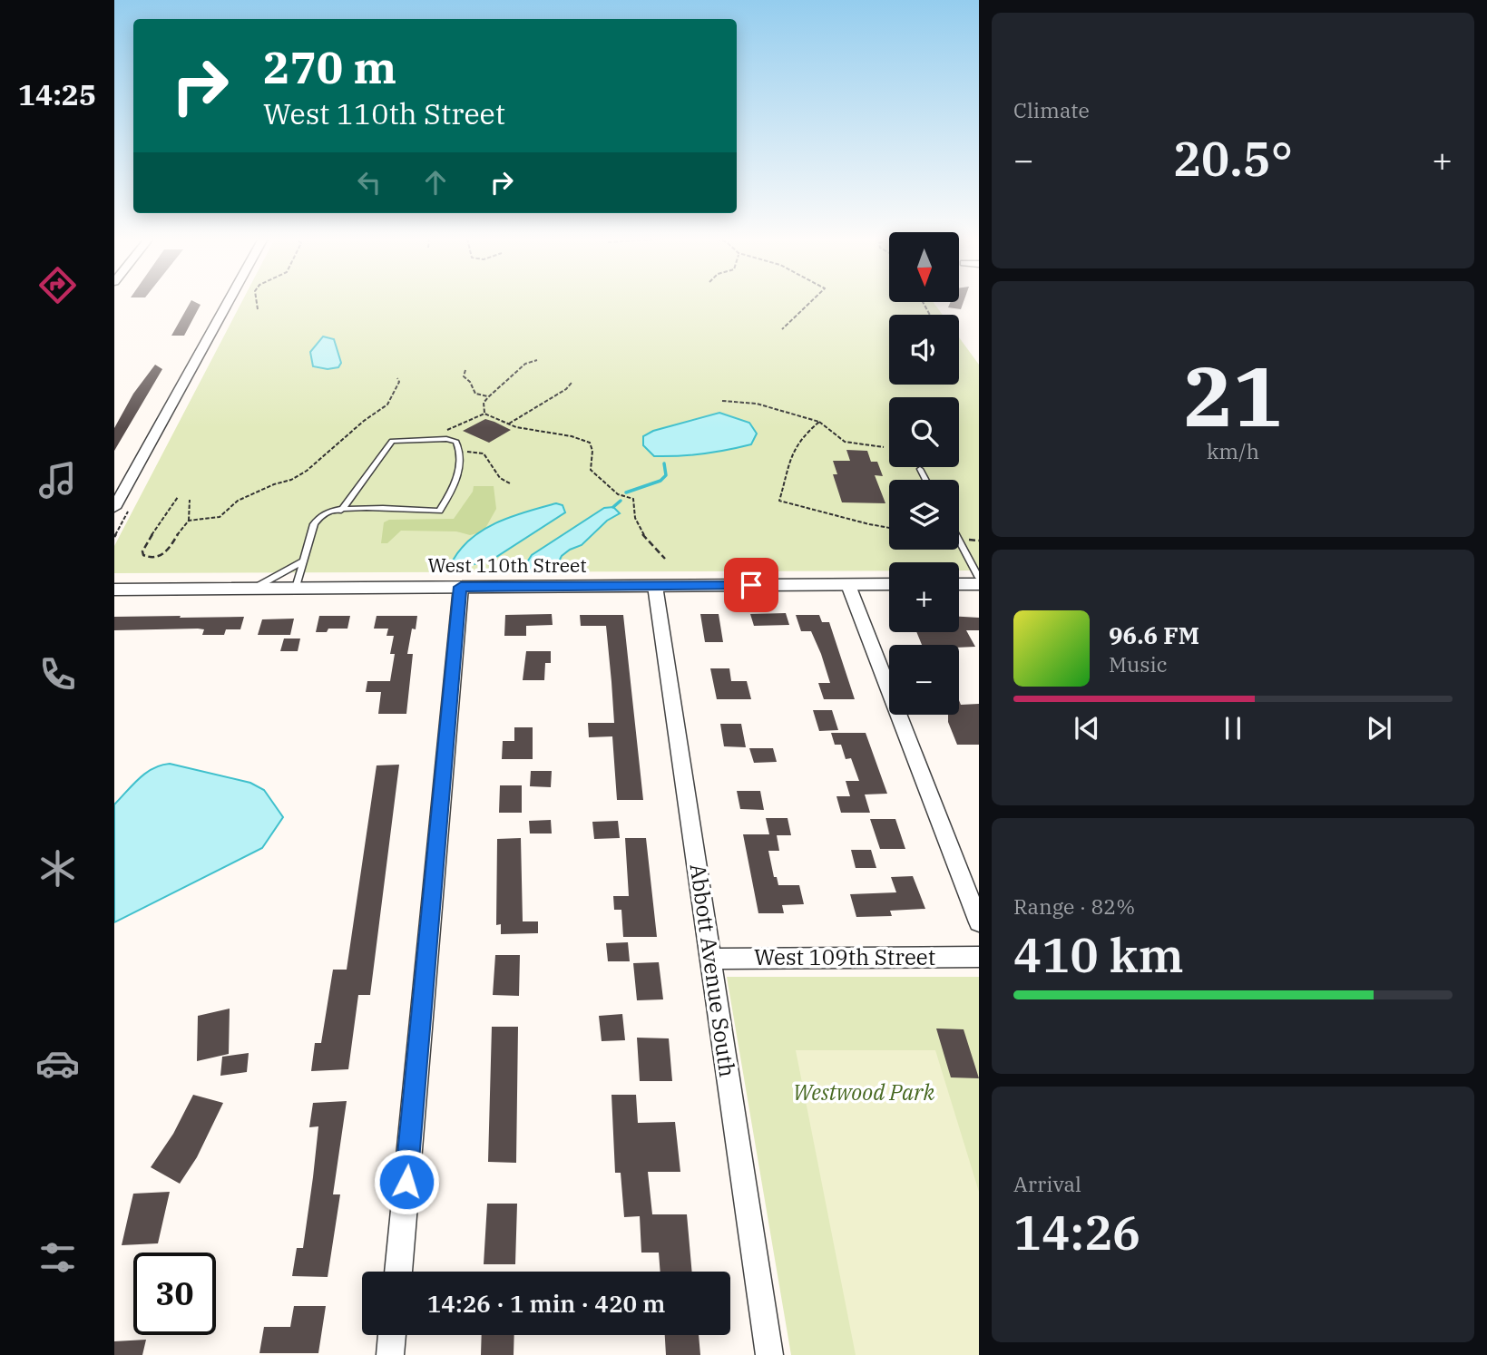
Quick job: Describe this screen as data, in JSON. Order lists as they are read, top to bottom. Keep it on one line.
{"streets":{"street":["West 110th Street","West 109th Street","Abbott Avenue South"]},"crossings":[["West 110th Street","Abbott Avenue South"],["West 109th Street","Abbott Avenue South"]],"parks":["Westwood Park"],"north":"bottom","page":{"tabs":"14:25","tile":["Climate",["21","km/h"],["Range · 82%","410 km"],["Arrival","14:26"]],"turn":["270 m","West 110th Street"],"heat":["−","20.5°","+"],"map_buttons":["+","−"],"song":["96.6 FM","Music"],"limit":"30","trip":"14:26 · 1 min · 420 m"}}
